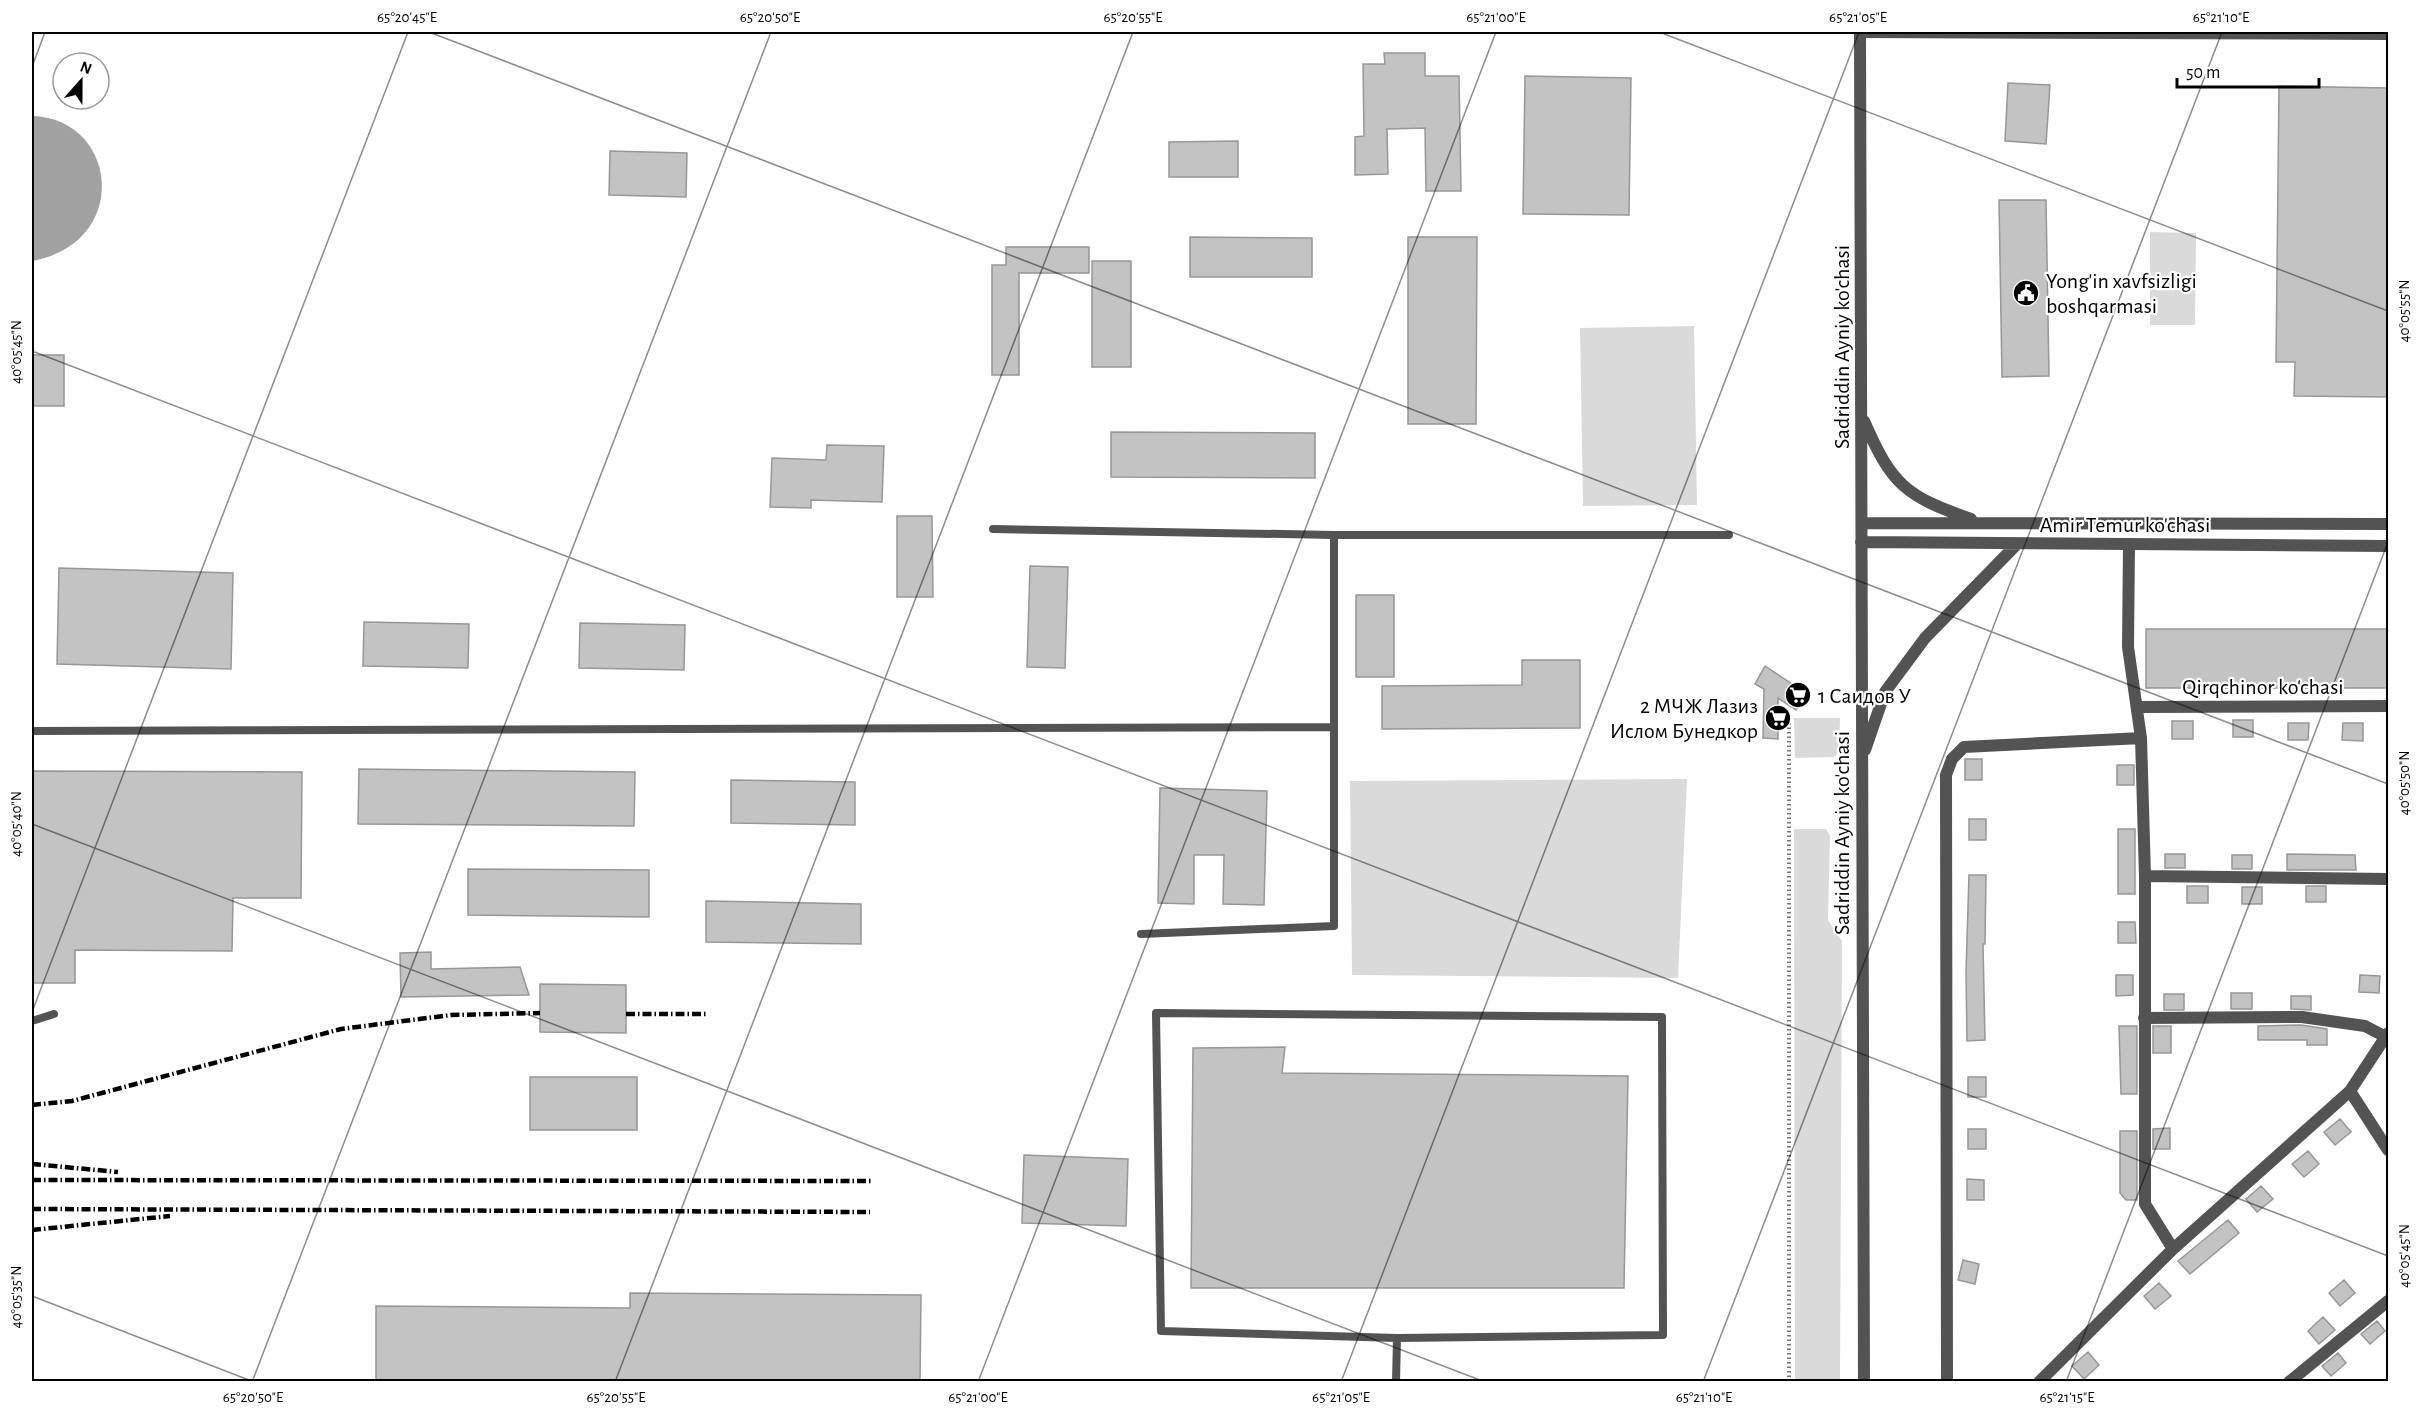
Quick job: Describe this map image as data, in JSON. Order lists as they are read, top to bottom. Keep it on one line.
{"streets":{"street":["Sadriddin Ayniy ko'chasi","Amir Temur ko'chasi","Qirqchinor ko'chasi"]},"crossings":[["Sadriddin Ayniy ko'chasi","Amir Temur ko'chasi"]],"places":{"public building":["Yong'in xavfsizligi boshqarmasi"],"supermarket":["1 Саидов У","2 МЧЖ Лазиз Ислом Бунедкор"]},"scale_bar":"50 m","north":"top","coordinates":["65°20'45\"E","65°20'50\"E","65°20'55\"E","65°21'00\"E","65°21'05\"E","65°21'10\"E","40°05'55\"N","40°05'45\"N","40°05'50\"N","40°05'40\"N","40°05'35\"N","65°21'15\"E"]}
